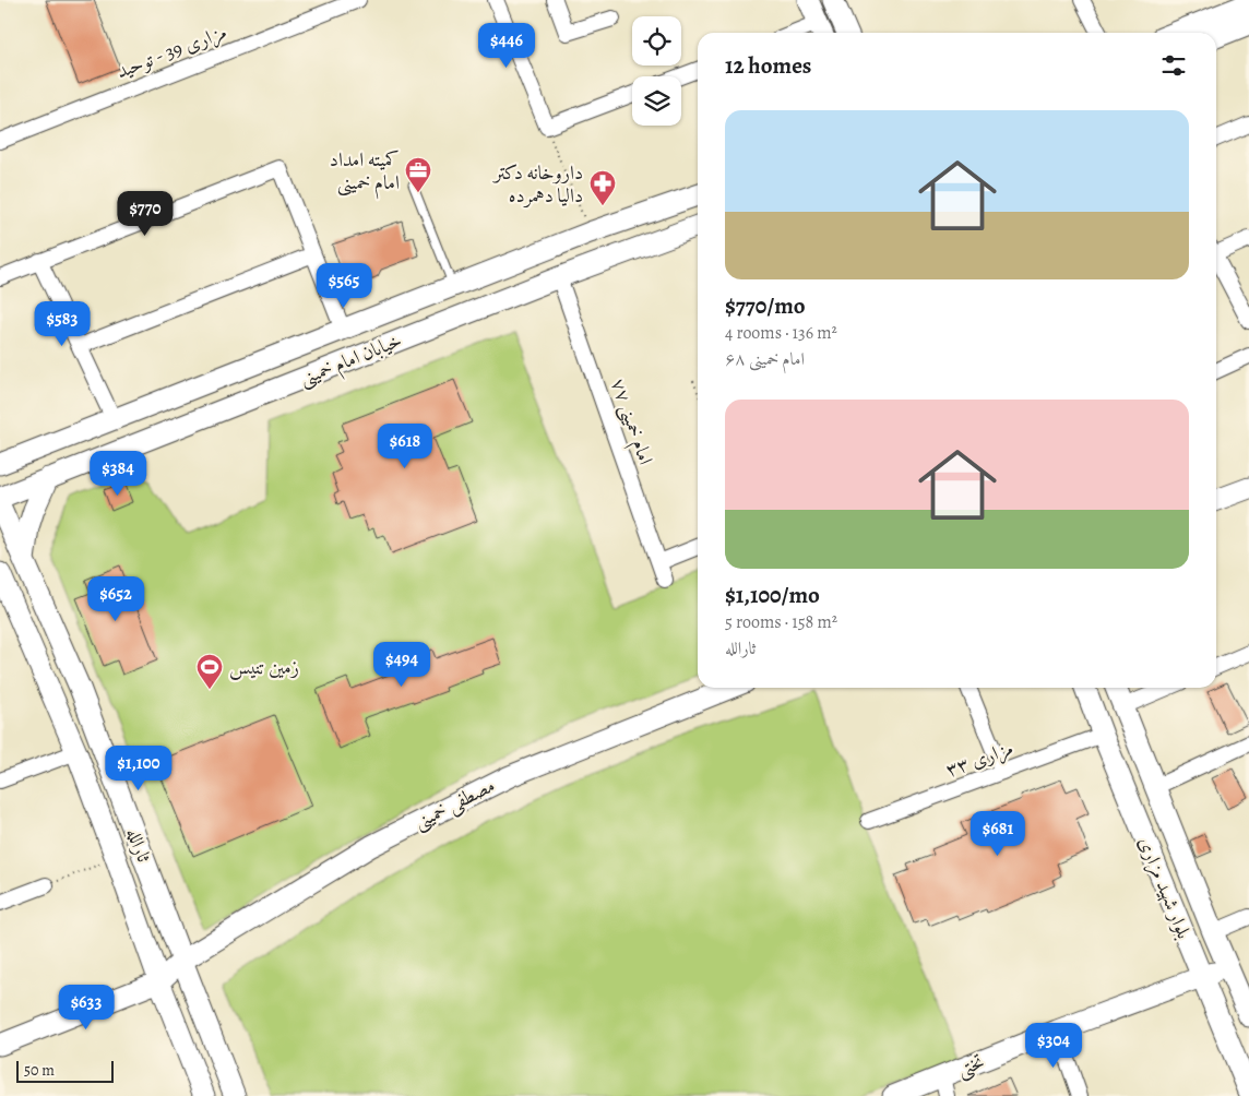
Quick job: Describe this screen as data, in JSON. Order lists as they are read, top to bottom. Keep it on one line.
{"streets":{"main road":["خیابان امام خمینی","مصطفی خمینی","ثارالله","بلوار شهید مزاری","تختی"],"street":["مزاری 39 - توحید","امام خمینی ۷۷","مزاری ۳۳"]},"crossings":[["خیابان امام خمینی","امام خمینی ۷۷"],["مزاری ۳۳","بلوار شهید مزاری"],["مصطفی خمینی","ثارالله"],["بلوار شهید مزاری","تختی"]],"places":{"office":["کمیته امداد امام خمینی"],"pharmacy":["داروخانه دکتر دالیا دهمرده"],"sports":["زمین تنیس"]},"scale_bar":"50 m","page":{"price":["$446","$770","$565","$583","$618","$384","$652","$494","$1,100","$681","$633","$304"],"heading":"12 homes","list":[{"name":"$770/mo","note":"4 rooms · 136 m² · امام خمینی ۶۸"},{"name":"$1,100/mo","note":"5 rooms · 158 m² · ثارالله"}],"scale":"50 m"}}
